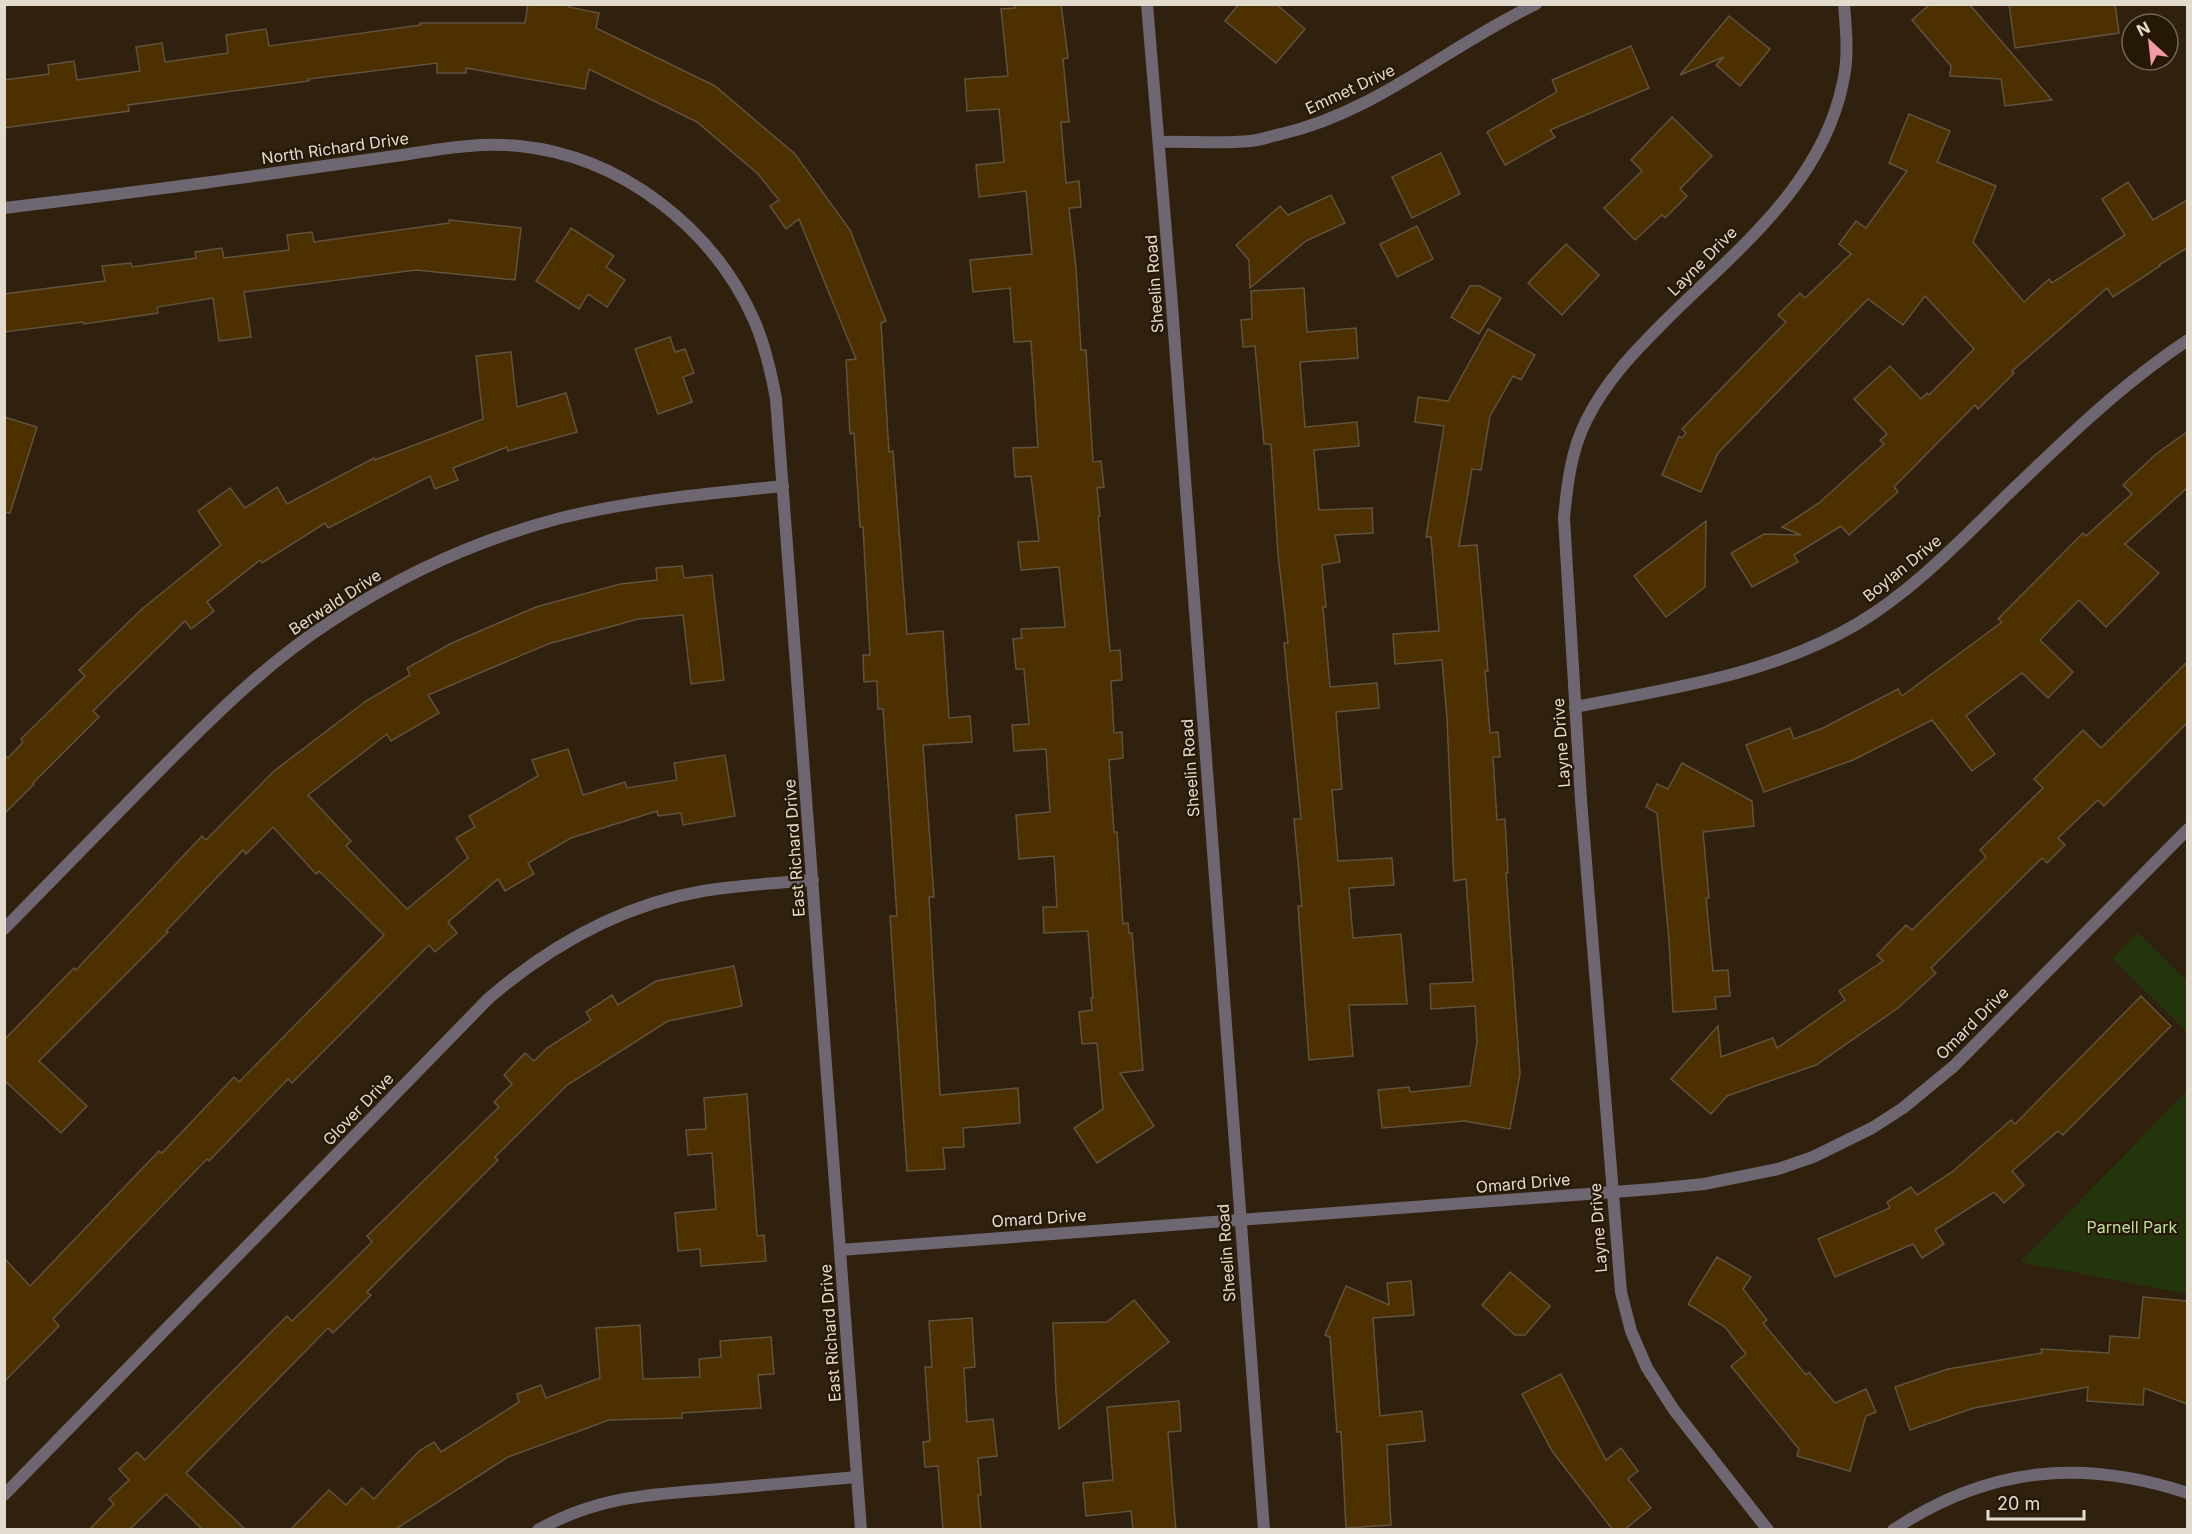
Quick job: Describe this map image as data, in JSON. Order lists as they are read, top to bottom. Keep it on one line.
{"streets":{"street":["Emmet Drive","North Richard Drive","Layne Drive","Sheelin Road","Boylan Drive","Berwald Drive","East Richard Drive","Omard Drive","Glover Drive"]},"crossings":[["Emmet Drive","Sheelin Road"],["North Richard Drive","East Richard Drive"],["Layne Drive","Boylan Drive"],["Layne Drive","Omard Drive"],["Sheelin Road","Omard Drive"],["Berwald Drive","East Richard Drive"],["East Richard Drive","Omard Drive"],["East Richard Drive","Glover Drive"]],"parks":["Parnell Park"],"scale_bar":"20 m","north":"top left"}
